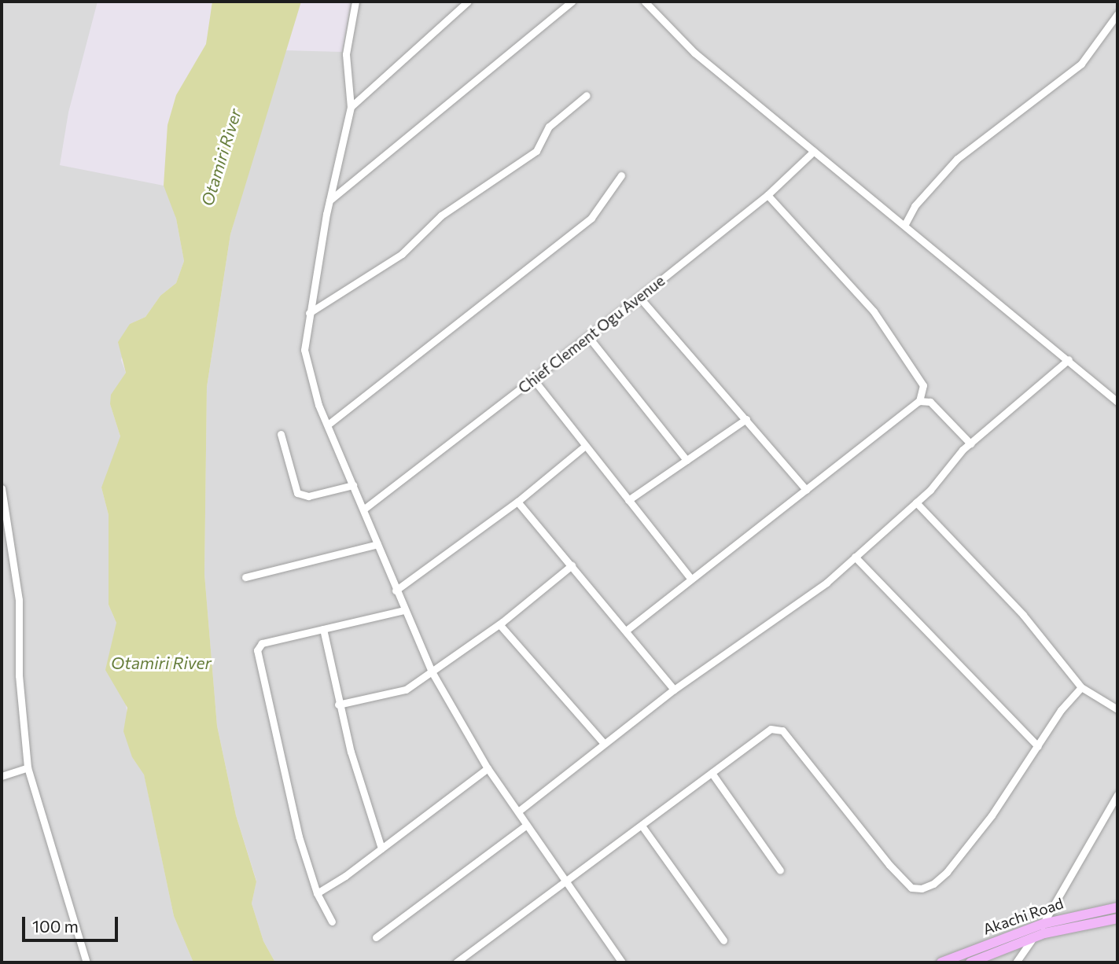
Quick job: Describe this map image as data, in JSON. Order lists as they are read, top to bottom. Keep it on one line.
{"streets":{"main road":["Akachi Road"],"street":["Chief Clement Ogu Avenue"]},"water":["Otamiri River"],"scale_bar":"100 m"}
